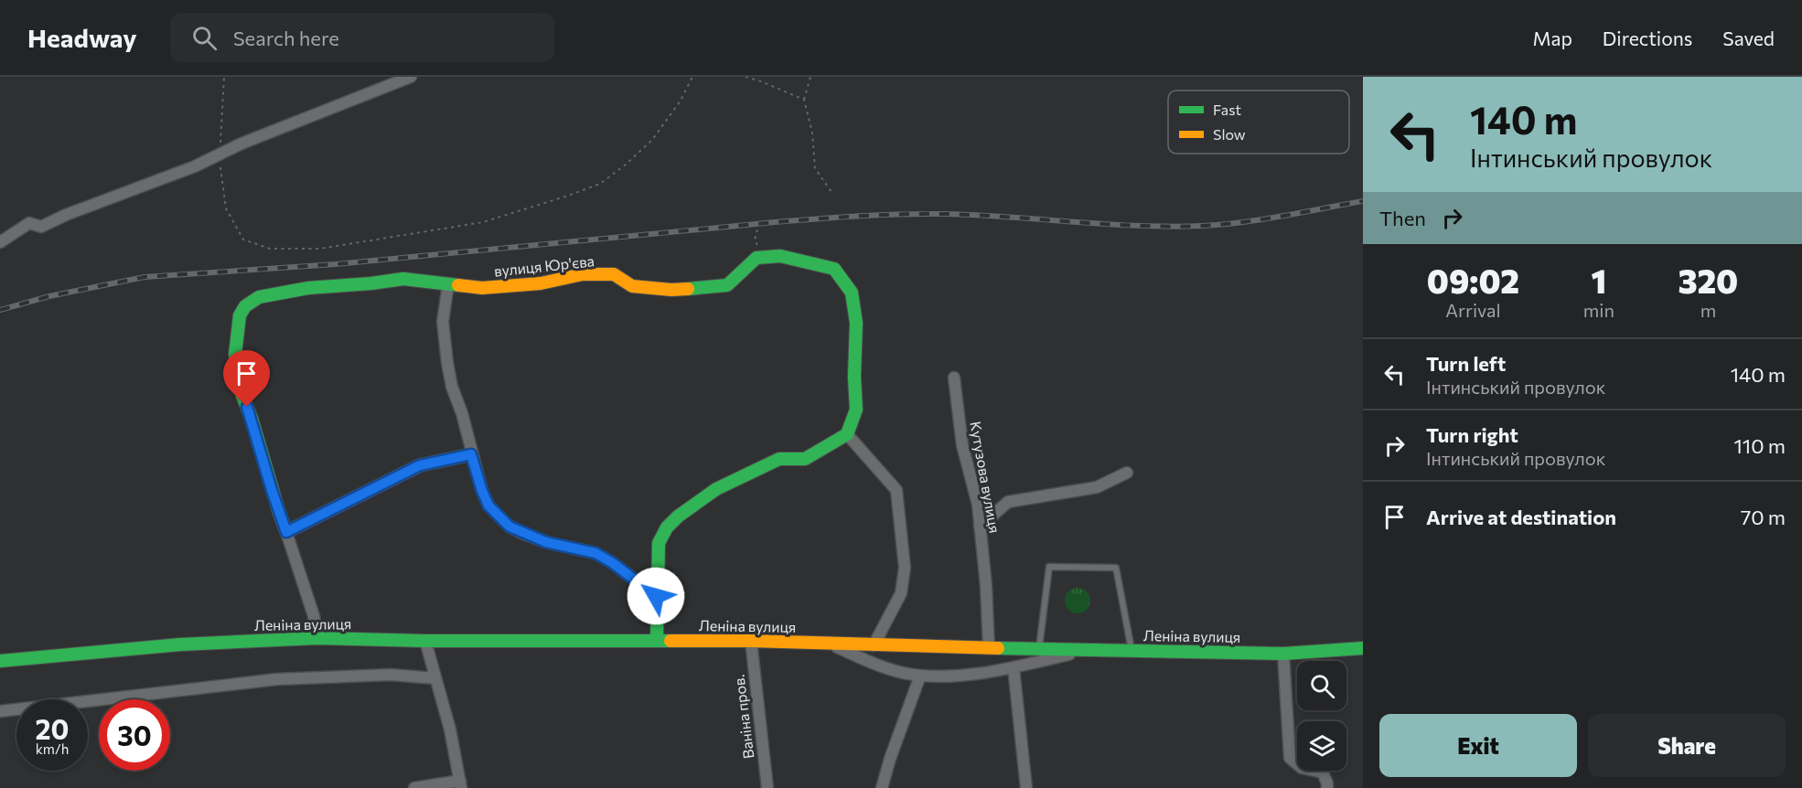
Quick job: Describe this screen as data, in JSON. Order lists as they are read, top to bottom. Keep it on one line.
{"streets":{"street":["вулиця Юр'єва","Кутузова вулиця","Леніна вулиця","Ваніна пров."]},"crossings":[["Кутузова вулиця","Леніна вулиця"],["Леніна вулиця","Ваніна пров."]],"legend":["Fast","Slow"],"page":{"header":"Headway","search":"Search here","nav":["Map","Directions","Saved"],"turn":["140 m","Інтинський провулок"],"then":"Then","eta":["09:02","Arrival","1","min","320","m"],"list":[{"name":"Turn left","note":"Інтинський провулок","value":"140 m"},{"name":"Turn right","note":"Інтинський провулок","value":"110 m"},{"name":"Arrive at destination","value":"70 m"}],"speed":"20 km/h","limit":"30","buttons":["Exit","Share"]}}
